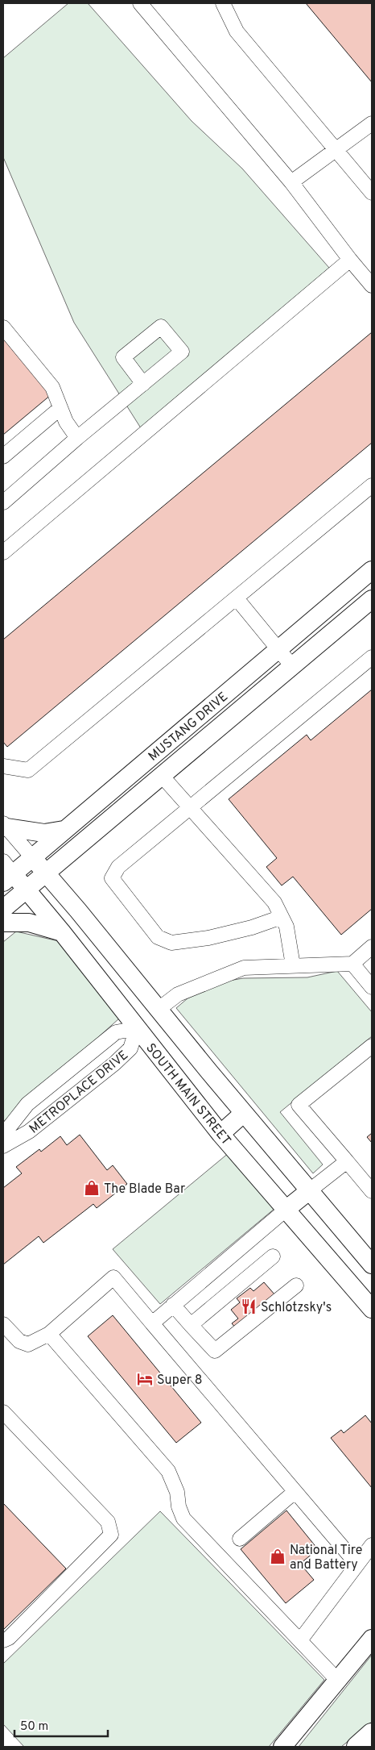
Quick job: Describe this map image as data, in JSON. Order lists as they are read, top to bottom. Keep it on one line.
{"streets":{"main road":["MUSTANG DRIVE","SOUTH MAIN STREET"],"street":["METROPLACE DRIVE"]},"crossings":[["MUSTANG DRIVE","SOUTH MAIN STREET"],["METROPLACE DRIVE","SOUTH MAIN STREET"]],"places":{"shop":["The Blade Bar","National Tire and Battery"],"restaurant":["Schlotzsky's"],"hotel":["Super 8"]},"scale_bar":"50 m"}
